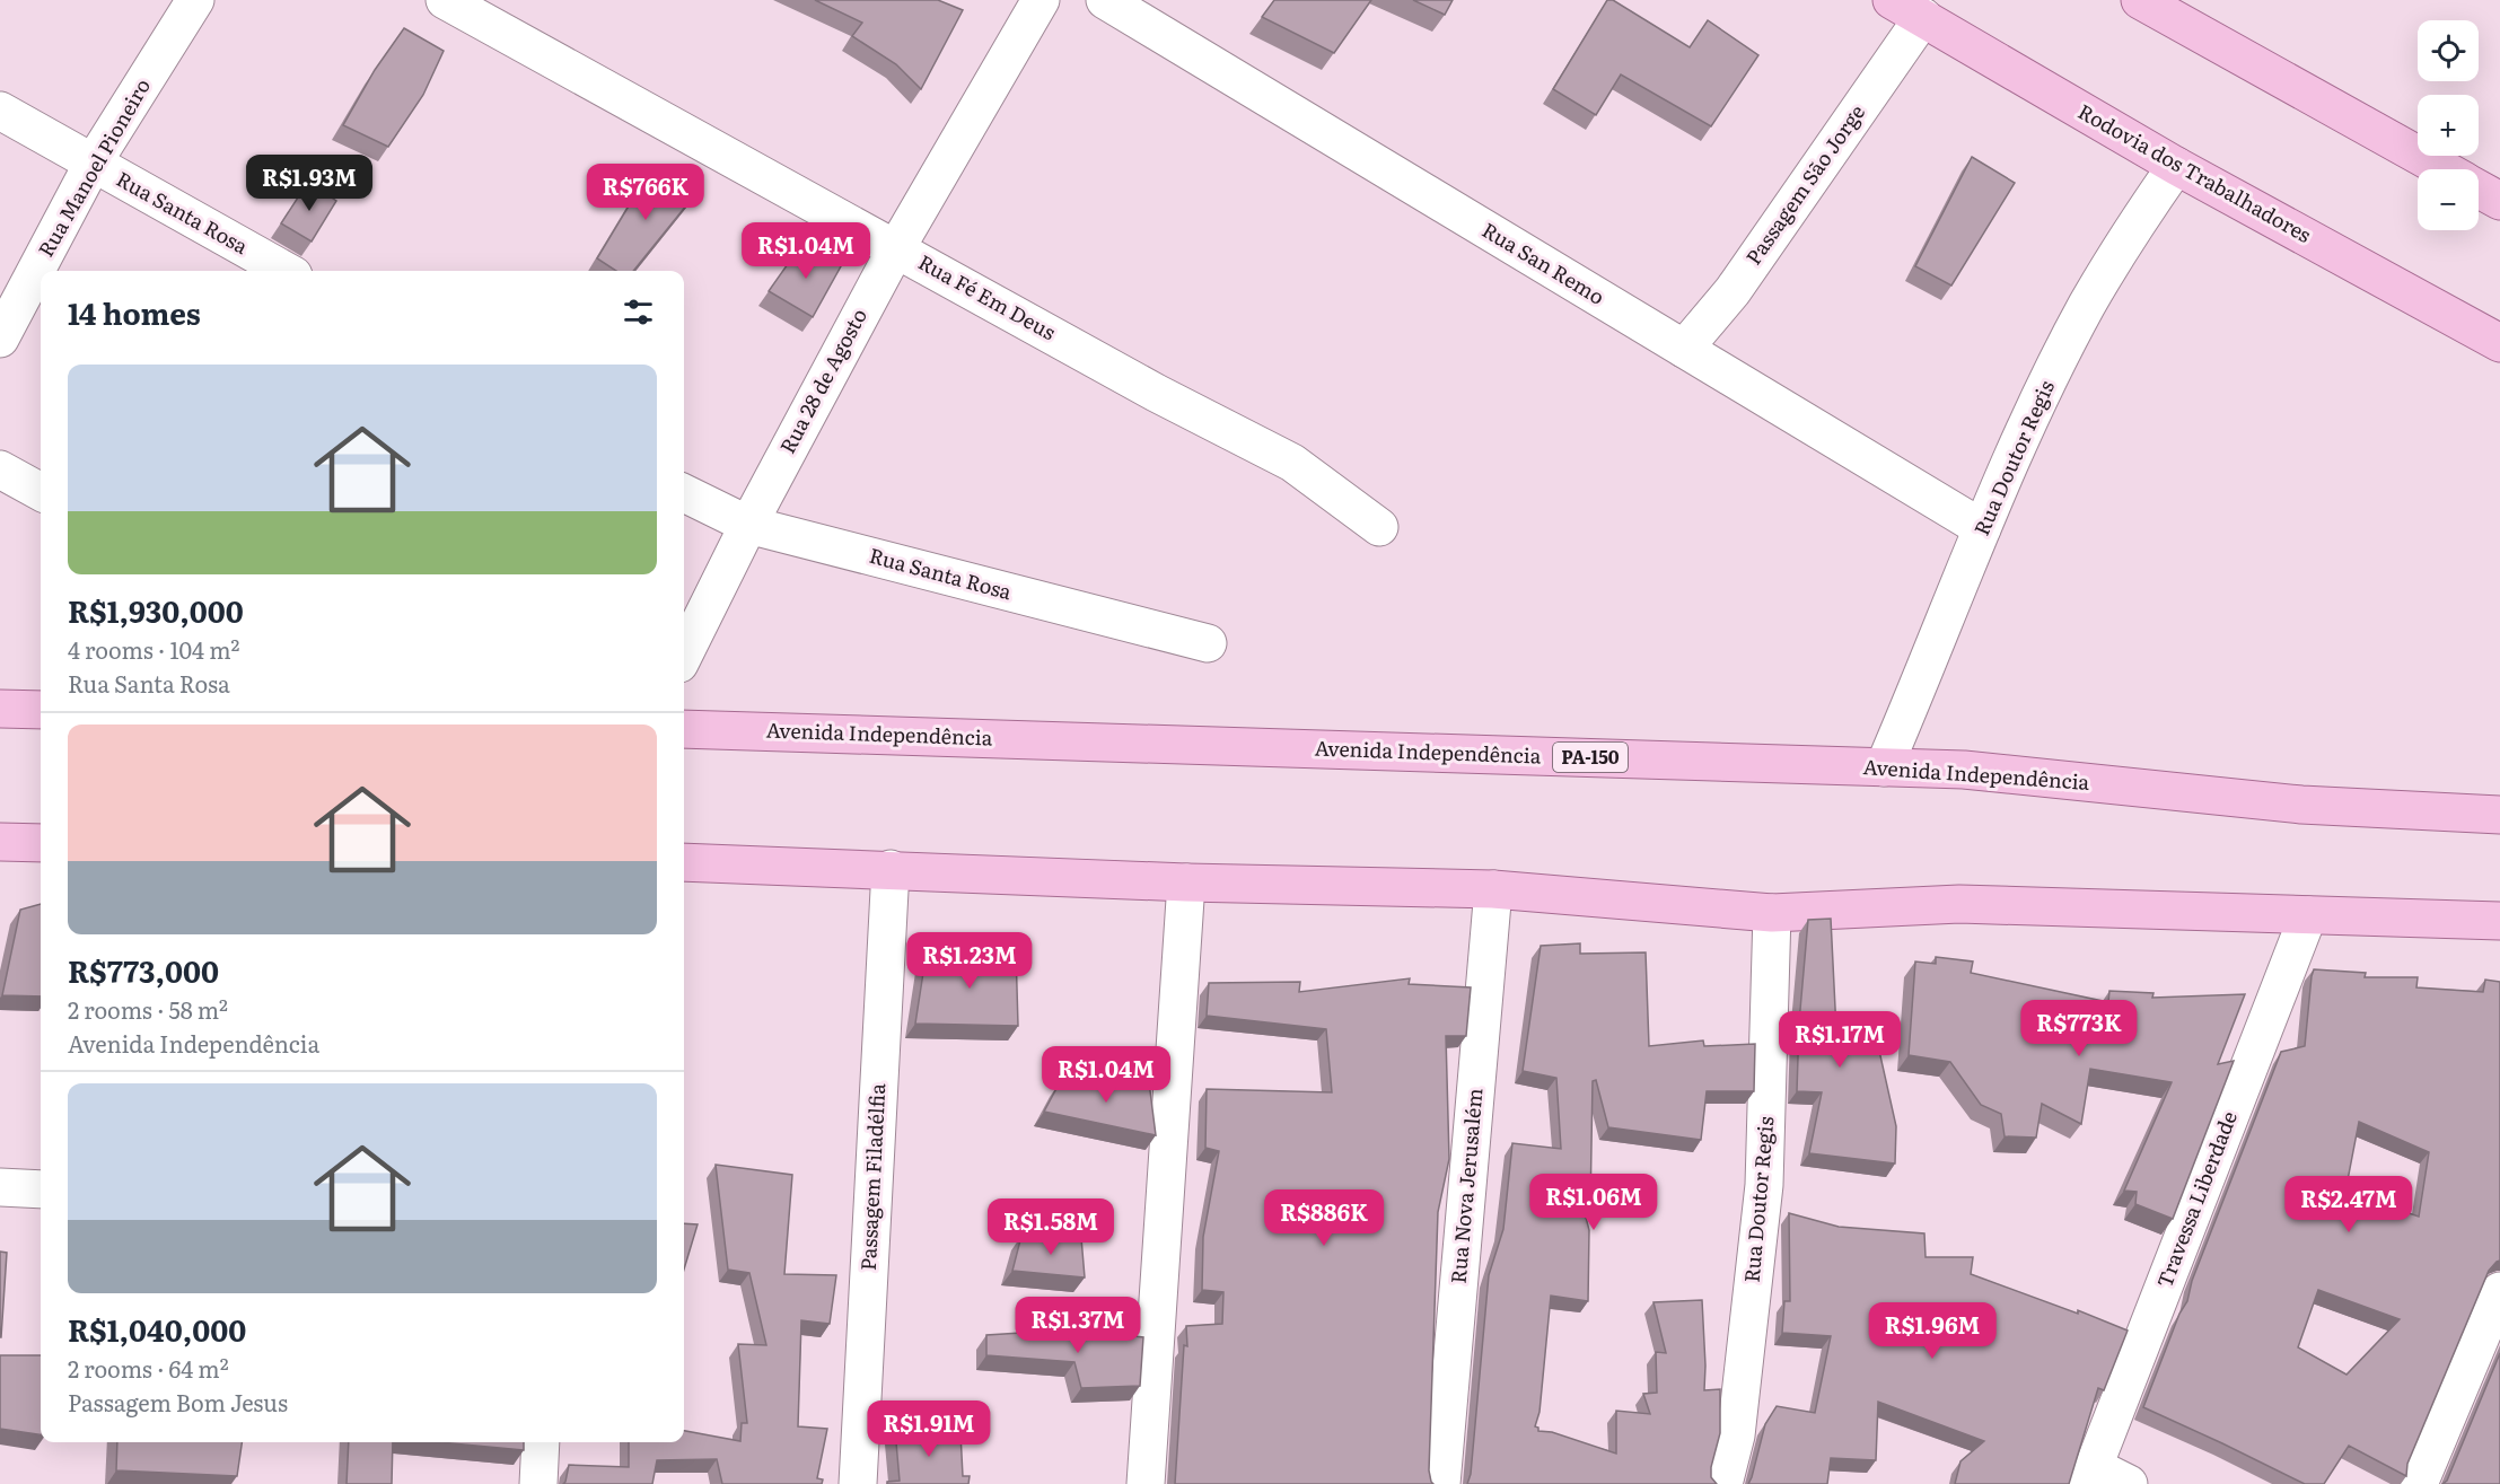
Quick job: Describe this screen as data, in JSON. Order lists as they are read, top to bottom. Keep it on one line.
{"streets":{"main road":["Rodovia dos Trabalhadores","Avenida Independência","PA-150"],"street":["Rua Manoel Pioneiro","Passagem São Jorge","Rua Santa Rosa","Rua San Remo","Rua Fé Em Deus","Rua 28 de Agosto","Rua Doutor Regis","Passagem Filadélfia","Rua Nova Jerusalém","Travessa Liberdade"]},"crossings":[["Rua Manoel Pioneiro","Rua Santa Rosa"],["Rodovia dos Trabalhadores","Passagem São Jorge"],["Rodovia dos Trabalhadores","Rua Doutor Regis"],["Passagem São Jorge","Rua San Remo"],["Rua Santa Rosa","Rua 28 de Agosto"],["Rua San Remo","Rua Doutor Regis"],["Rua Fé Em Deus","Rua 28 de Agosto"],["Rua Doutor Regis","Avenida Independência"]],"page":{"map_buttons":["+","−"],"price":["R$1.93M","R$766K","R$1.04M","R$1.23M","R$773K","R$1.17M","R$1.04M","R$1.06M","R$2.47M","R$886K","R$1.58M","R$1.37M","R$1.96M","R$1.91M"],"heading":"14 homes","list":[{"name":"R$1,930,000","note":"4 rooms · 104 m² · Rua Santa Rosa"},{"name":"R$773,000","note":"2 rooms · 58 m² · Avenida Independência"},{"name":"R$1,040,000","note":"2 rooms · 64 m² · Passagem Bom Jesus"}]}}
